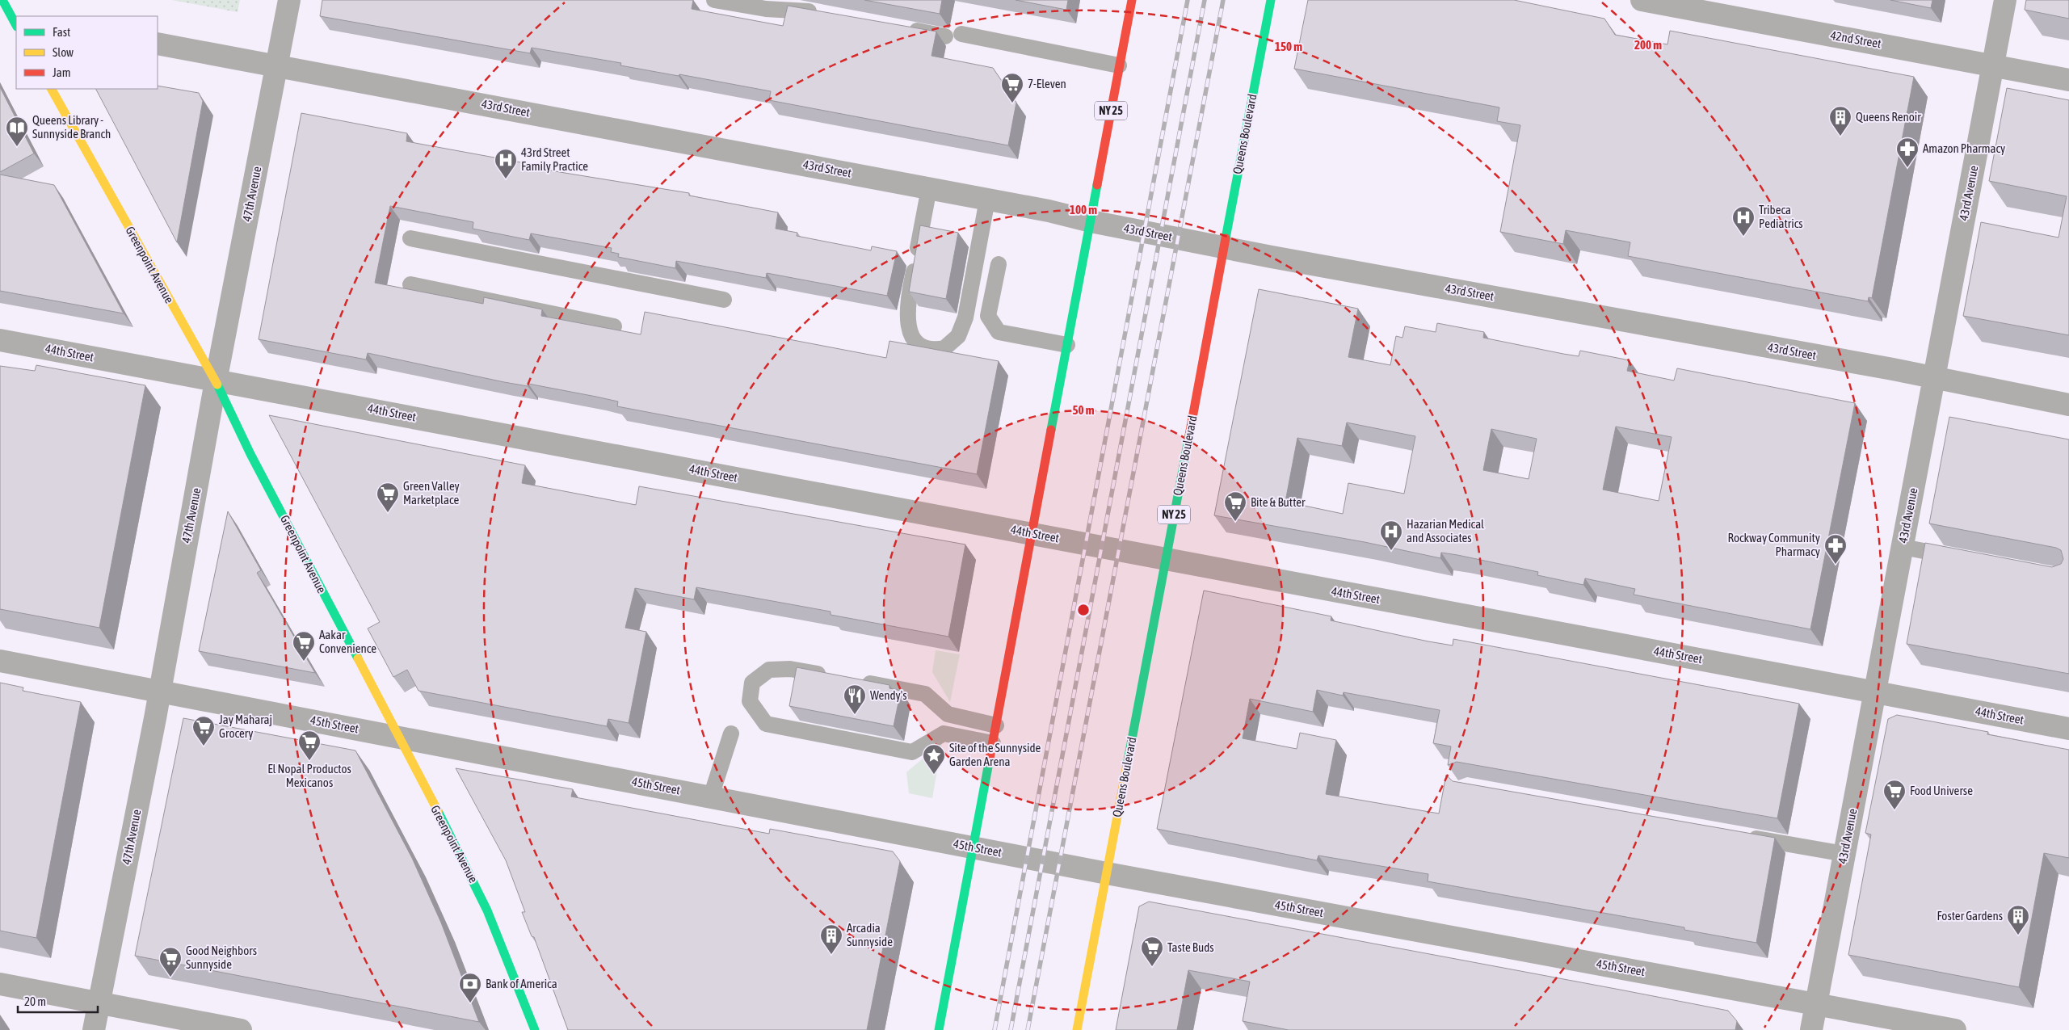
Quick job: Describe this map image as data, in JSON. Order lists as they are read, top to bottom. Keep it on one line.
{"streets":{"main road":["NY 25","Queens Boulevard","Greenpoint Avenue"],"street":["42nd Street","43rd Street","43rd Avenue","47th Avenue","44th Street","45th Street"]},"crossings":[["42nd Street","43rd Avenue"],["43rd Street","NY 25"],["43rd Street","Queens Boulevard"],["43rd Street","43rd Avenue"],["43rd Street","47th Avenue"],["NY 25","44th Street"],["NY 25","45th Street"],["Queens Boulevard","44th Street"],["Queens Boulevard","45th Street"],["43rd Avenue","44th Street"],["43rd Avenue","45th Street"],["47th Avenue","Greenpoint Avenue"],["47th Avenue","44th Street"],["47th Avenue","45th Street"],["Greenpoint Avenue","44th Street"],["Greenpoint Avenue","45th Street"]],"places":{"supermarket":["7-Eleven","Green Valley Marketplace","Bite & Butter","Aakar Convenience","Jay Maharaj Grocery","El Nopal Productos Mexicanos","Food Universe","Taste Buds","Good Neighbors Sunnyside"],"building":["Queens Renoir","Foster Gardens","Arcadia Sunnyside"],"library":["Queens Library - Sunnyside Branch"],"pharmacy":["Amazon Pharmacy","Rockway Community Pharmacy"],"hospital":["43rd Street Family Practice","Tribeca Pediatrics","Hazarian Medical and Associates"],"restaurant":["Wendy's"],"place":["Site of the Sunnyside Garden Arena"],"bank":["Bank of America"]},"legend":["Fast","Slow","Jam"],"scale_bar":"20 m","rings":["200 m","150 m","100 m","50 m"]}
